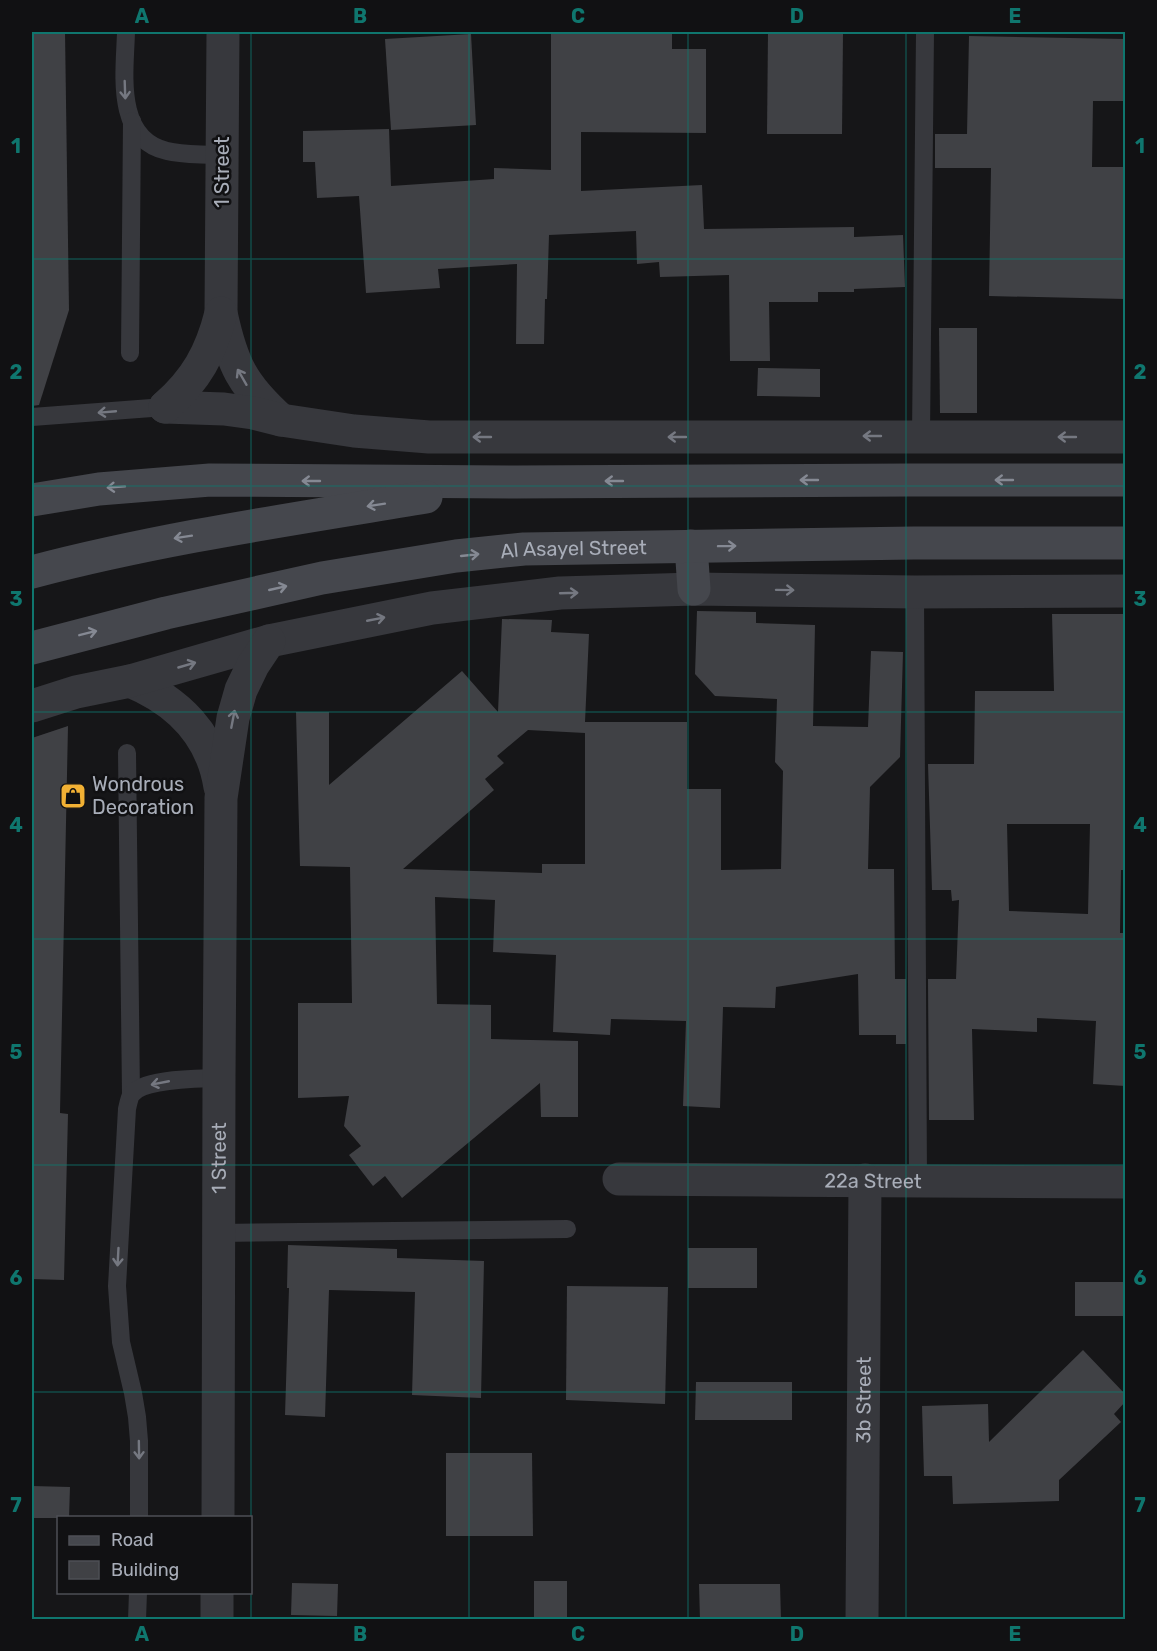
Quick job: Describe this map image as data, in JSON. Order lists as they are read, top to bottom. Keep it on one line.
{"streets":{"street":["1 Street","Al Asayel Street","22a Street","3b Street"]},"crossings":[["22a Street","3b Street"]],"places":{"shop":["Wondrous Decoration"]},"legend":["Road","Building"],"grid":{"columns":["A","B","C","D","E"],"rows":["1","2","3","4","5","6","7"]}}
